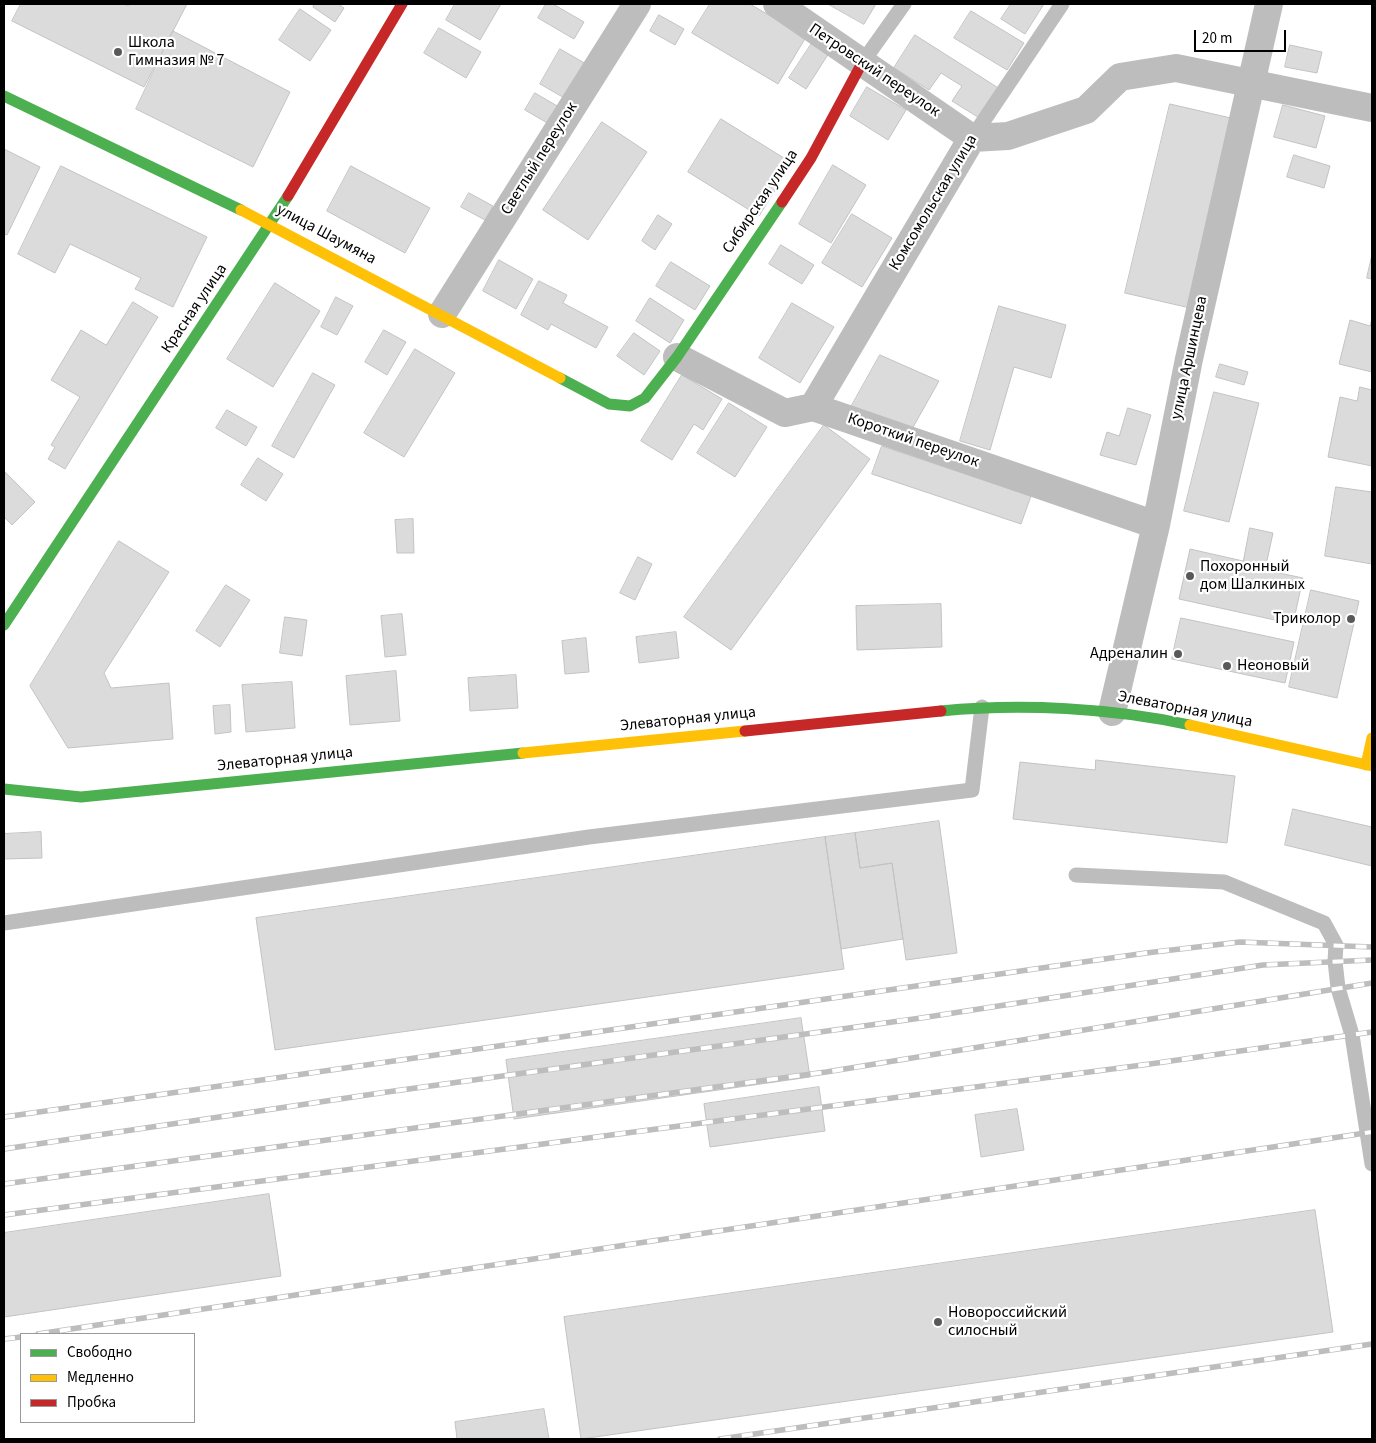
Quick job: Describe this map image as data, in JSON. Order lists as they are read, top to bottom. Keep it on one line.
{"streets":{"street":["Петровский переулок","Светлый переулок","Сибирская улица","Комсомольская улица","улица Шаумяна","Красная улица","улица Аршинцева","Короткий переулок","Элеваторная улица"]},"crossings":[["Петровский переулок","Сибирская улица"],["Петровский переулок","Комсомольская улица"],["Светлый переулок","улица Шаумяна"],["Сибирская улица","улица Шаумяна"],["Комсомольская улица","Короткий переулок"],["улица Шаумяна","Красная улица"],["улица Аршинцева","Короткий переулок"],["улица Аршинцева","Элеваторная улица"]],"places":["Школа Гимназия № 7","Похоронный дом Шалкиных","Триколор","Адреналин","Неоновый","Новороссийский силосный"],"legend":["Свободно","Медленно","Пробка"],"scale_bar":"20 m"}
